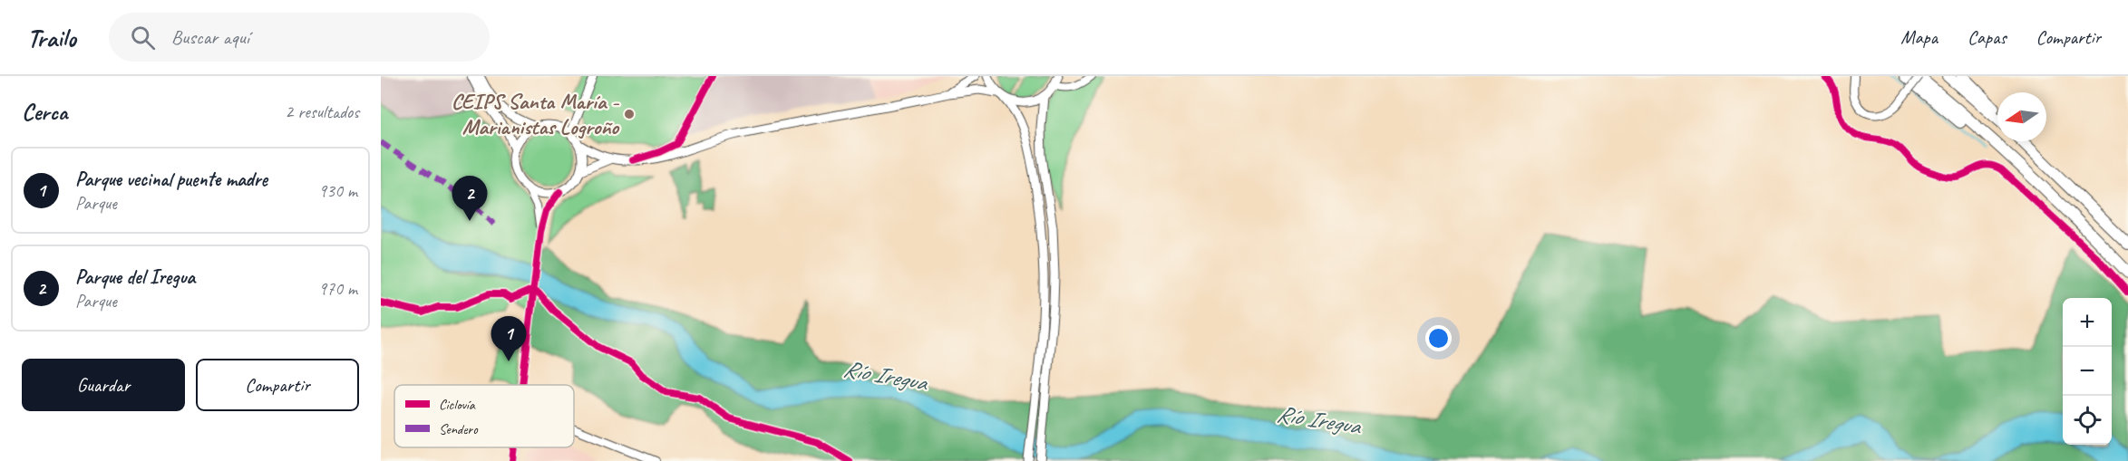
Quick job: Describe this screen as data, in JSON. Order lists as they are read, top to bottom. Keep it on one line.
{"water":["Río Iregua"],"places":["CEIPS Santa María - Marianistas Logroño"],"legend":["Ciclovía","Sendero"],"north":"left","page":{"header":"Trailo","search":"Buscar aquí","nav":["Mapa","Capas","Compartir"],"heading":["Cerca","2 resultados"],"list":[{"mark":"1","name":"Parque vecinal puente madre","note":"Parque","value":"930 m"},{"mark":"2","name":"Parque del Iregua","note":"Parque","value":"970 m"}],"pins":["2","1"],"map_buttons":["+","−"],"buttons":["Guardar","Compartir"]}}
